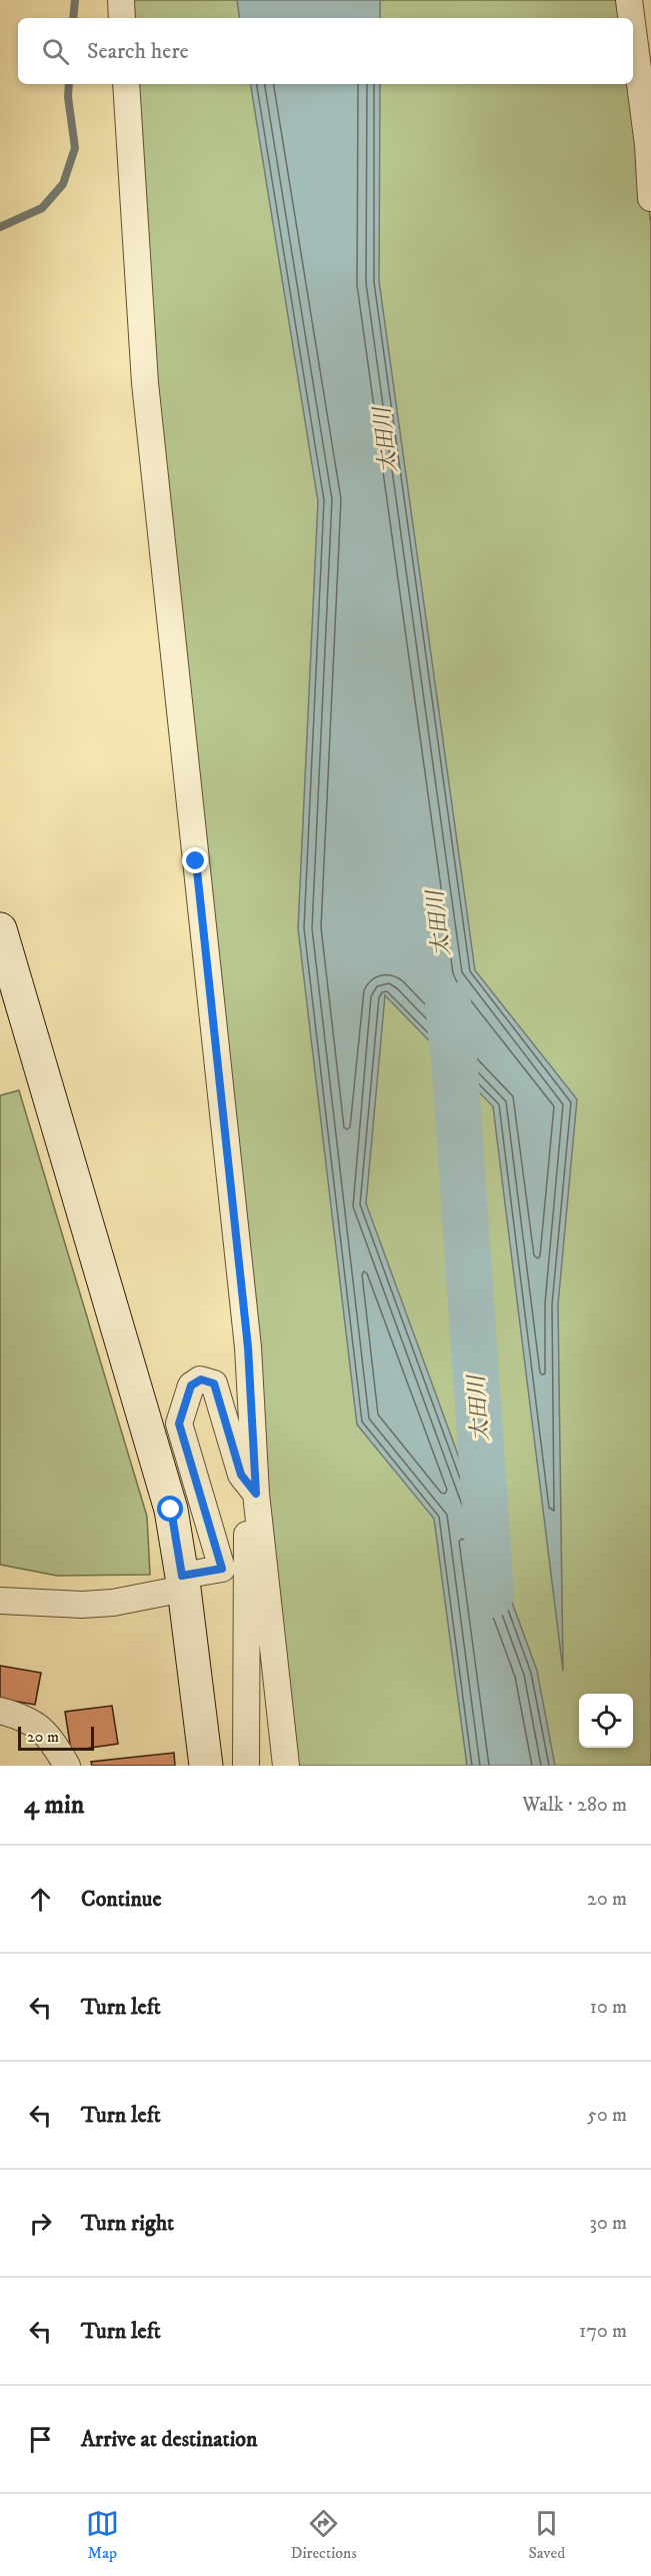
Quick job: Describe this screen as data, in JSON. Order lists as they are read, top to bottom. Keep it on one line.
{"water":["太田川"],"scale_bar":"20 m","page":{"search":"Search here","scale":"20 m","heading":["4 min","Walk · 280 m"],"list":[["Continue","20 m"],["Turn left","10 m"],["Turn left","50 m"],["Turn right","30 m"],["Turn left","170 m"],"Arrive at destination"],"nav":["Map","Directions","Saved"]}}
